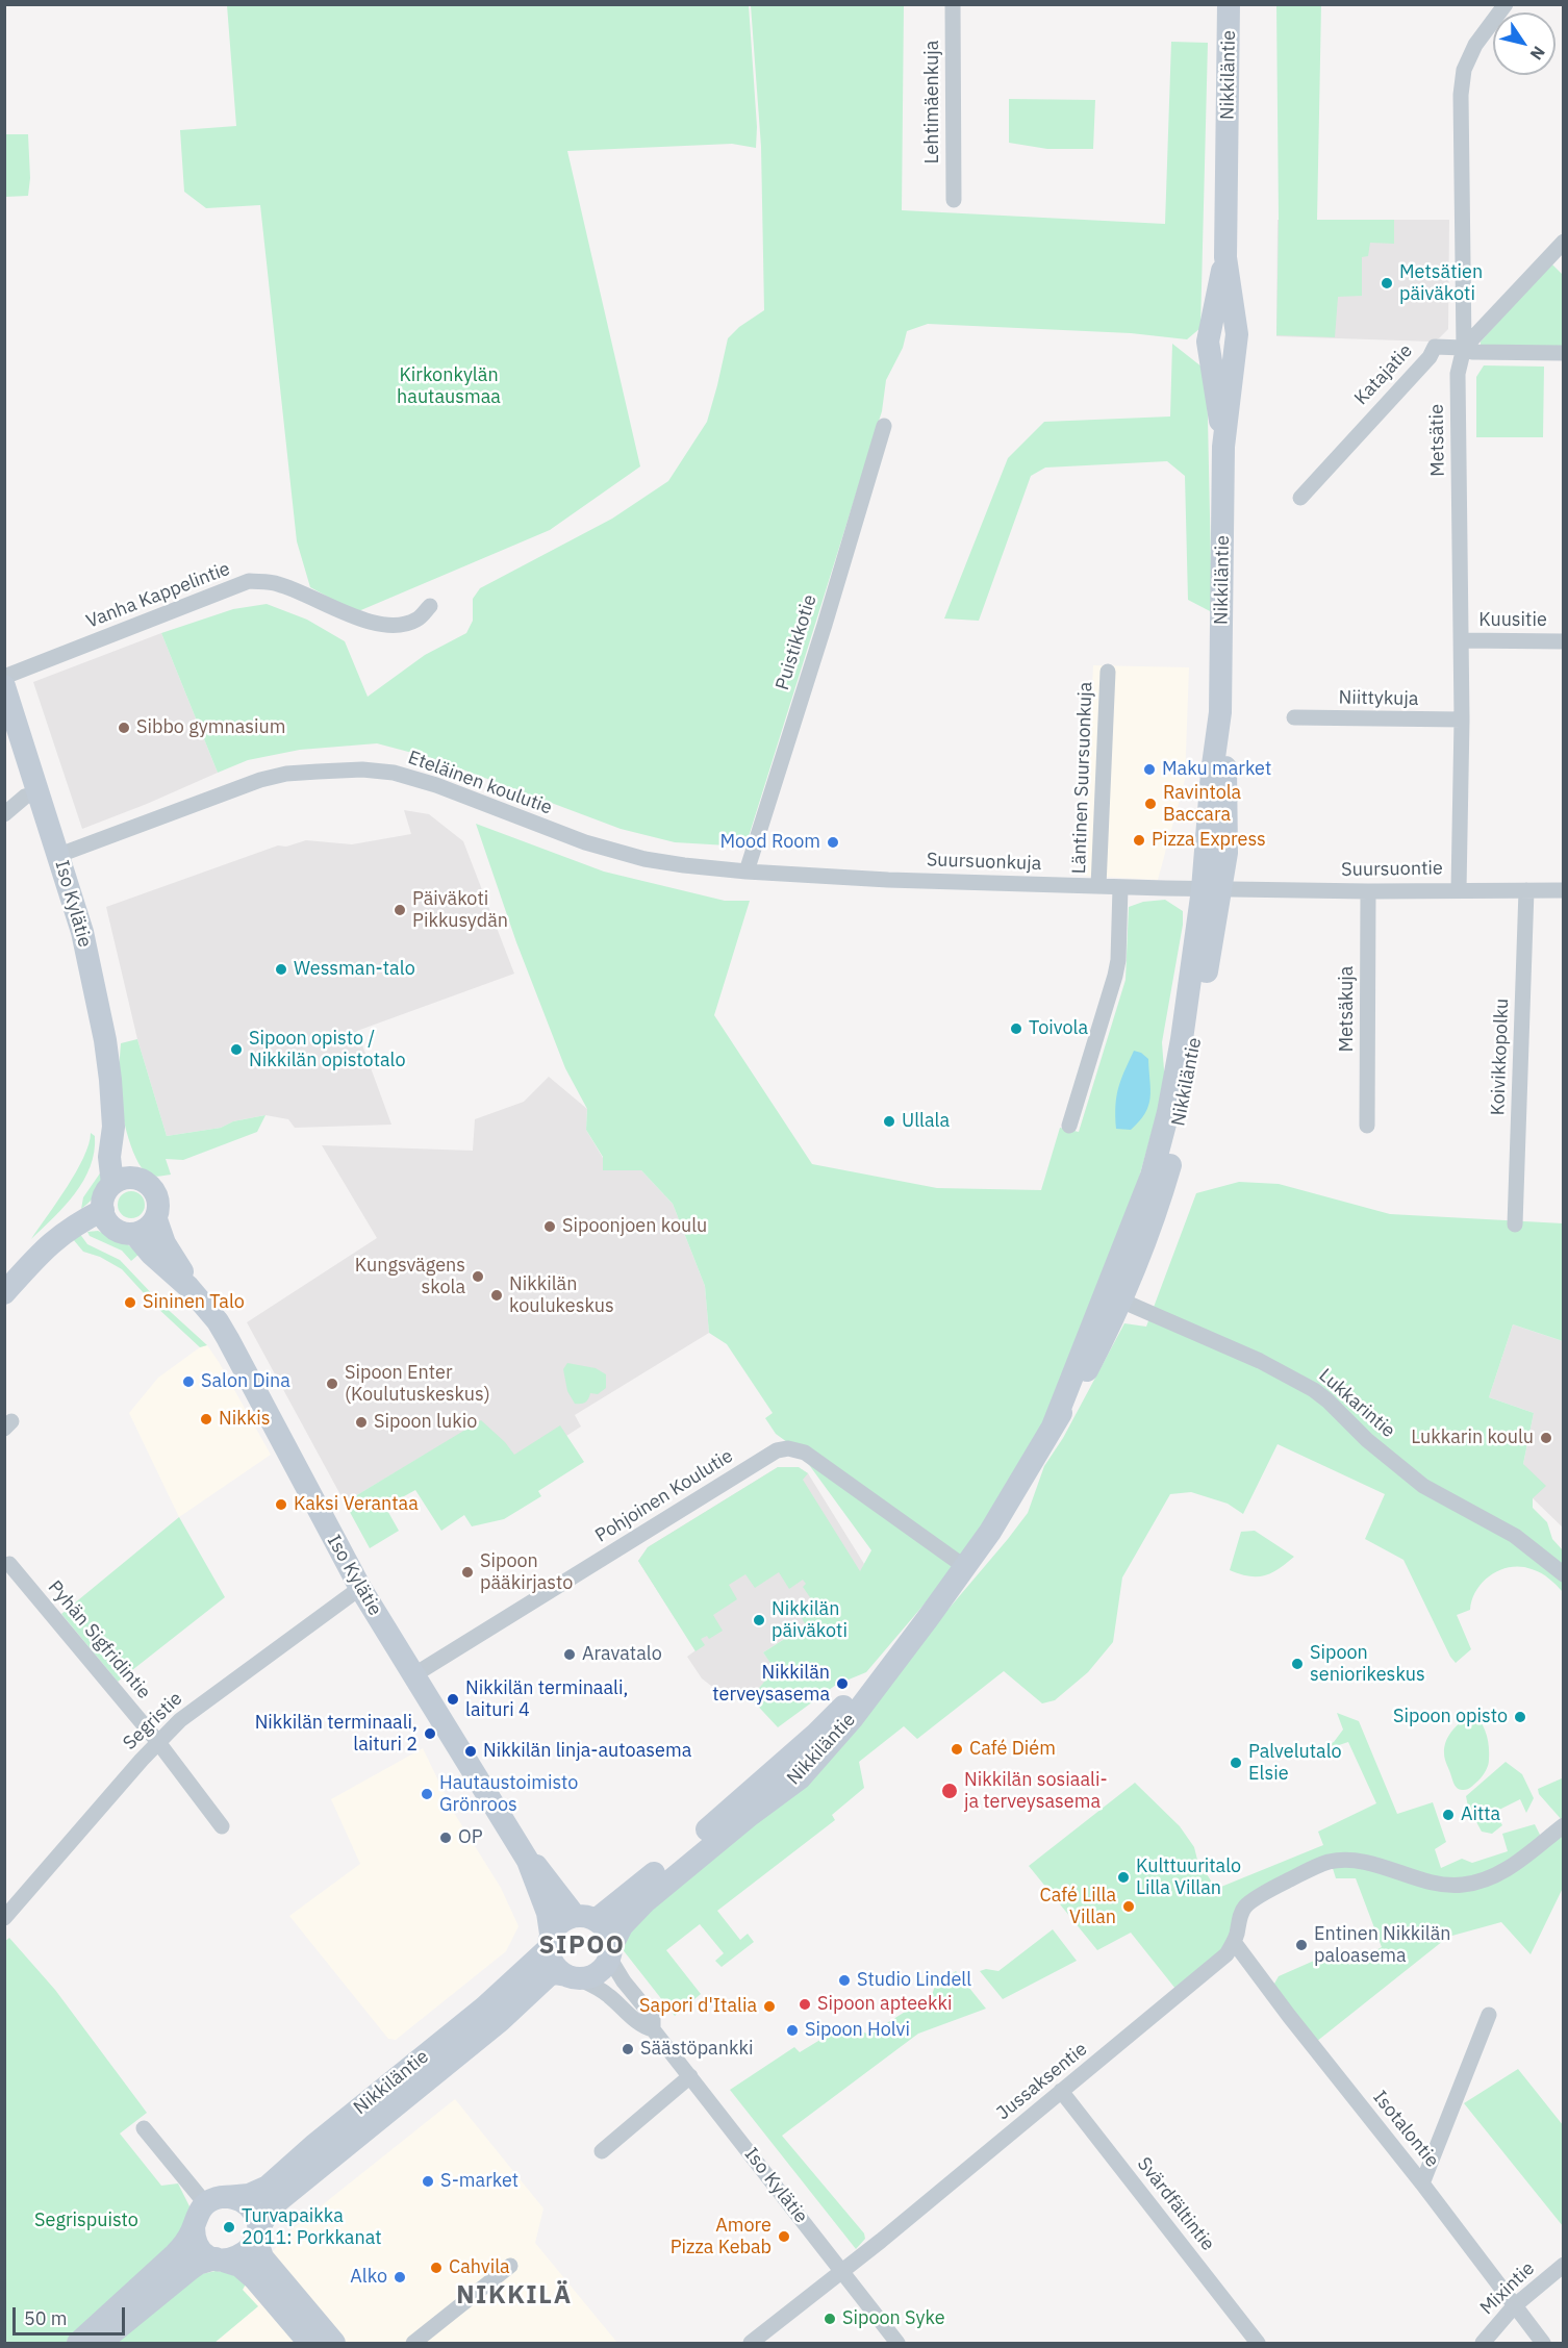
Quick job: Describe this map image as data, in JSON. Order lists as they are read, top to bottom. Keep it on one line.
{"streets":{"street":["Nikkiläntie","Lehtimäenkuja","Katajatie","Metsätie","Vanha Kappelintie","Kuusitie","Puistikkotie","Niittykuja","Läntinen Suursuonkuja","Eteläinen koulutie","Suursuonkuja","Suursuontie","Iso Kylätie","Metsäkuja","Koivikkopolku","Lukkarintie","Pohjoinen Koulutie","Pyhän Sigfridintie","Segristie","Jussaksentie","Isotalontie","Svärdfältintie","Mixintie"]},"crossings":[["Nikkiläntie","Suursuonkuja"],["Nikkiläntie","Suursuontie"],["Nikkiläntie","Iso Kylätie"],["Nikkiläntie","Lukkarintie"],["Nikkiläntie","Pohjoinen Koulutie"],["Katajatie","Metsätie"],["Metsätie","Kuusitie"],["Metsätie","Niittykuja"],["Metsätie","Suursuontie"],["Vanha Kappelintie","Iso Kylätie"],["Puistikkotie","Eteläinen koulutie"],["Puistikkotie","Suursuonkuja"],["Läntinen Suursuonkuja","Suursuonkuja"],["Eteläinen koulutie","Suursuonkuja"],["Eteläinen koulutie","Iso Kylätie"],["Suursuonkuja","Suursuontie"],["Suursuontie","Metsäkuja"],["Suursuontie","Koivikkopolku"],["Iso Kylätie","Pohjoinen Koulutie"],["Iso Kylätie","Segristie"],["Iso Kylätie","Jussaksentie"],["Pyhän Sigfridintie","Segristie"],["Jussaksentie","Isotalontie"],["Jussaksentie","Svärdfältintie"],["Isotalontie","Mixintie"]],"districts":["SIPOO","NIKKILÄ"],"parks":["Kirkonkylän hautausmaa","Segrispuisto"],"places":["Metsätien päiväkoti","Sibbo gymnasium","Maku market","Ravintola Baccara","Pizza Express","Mood Room","Päiväkoti Pikkusydän","Wessman-talo","Toivola","Sipoon opisto / Nikkilän opistotalo","Ullala","Sipoonjoen koulu","Kungsvägens skola","Nikkilän koulukeskus","Sininen Talo","Salon Dina","Sipoon Enter (Koulutuskeskus)","Nikkis","Sipoon lukio","Lukkarin koulu","Kaksi Verantaa","Sipoon pääkirjasto","Nikkilän päiväkoti","Aravatalo","Sipoon seniorikeskus","Nikkilän terveysasema","Nikkilän terminaali, laituri 4","Sipoon opisto","Nikkilän terminaali, laituri 2","Café Diém","Nikkilän linja-autoasema","Palvelutalo Elsie","Nikkilän sosiaali- ja terveysasema","Hautaustoimisto Grönroos","Aitta","OP","Kulttuuritalo Lilla Villan","Café Lilla Villan","Entinen Nikkilän paloasema","Studio Lindell","Sipoon apteekki","Sapori d'Italia","Sipoon Holvi","Säästöpankki","S-market","Turvapaikka 2011: Porkkanat","Amore Pizza Kebab","Cahvila","Alko","Sipoon Syke"],"scale_bar":"50 m","north":"bottom right"}
